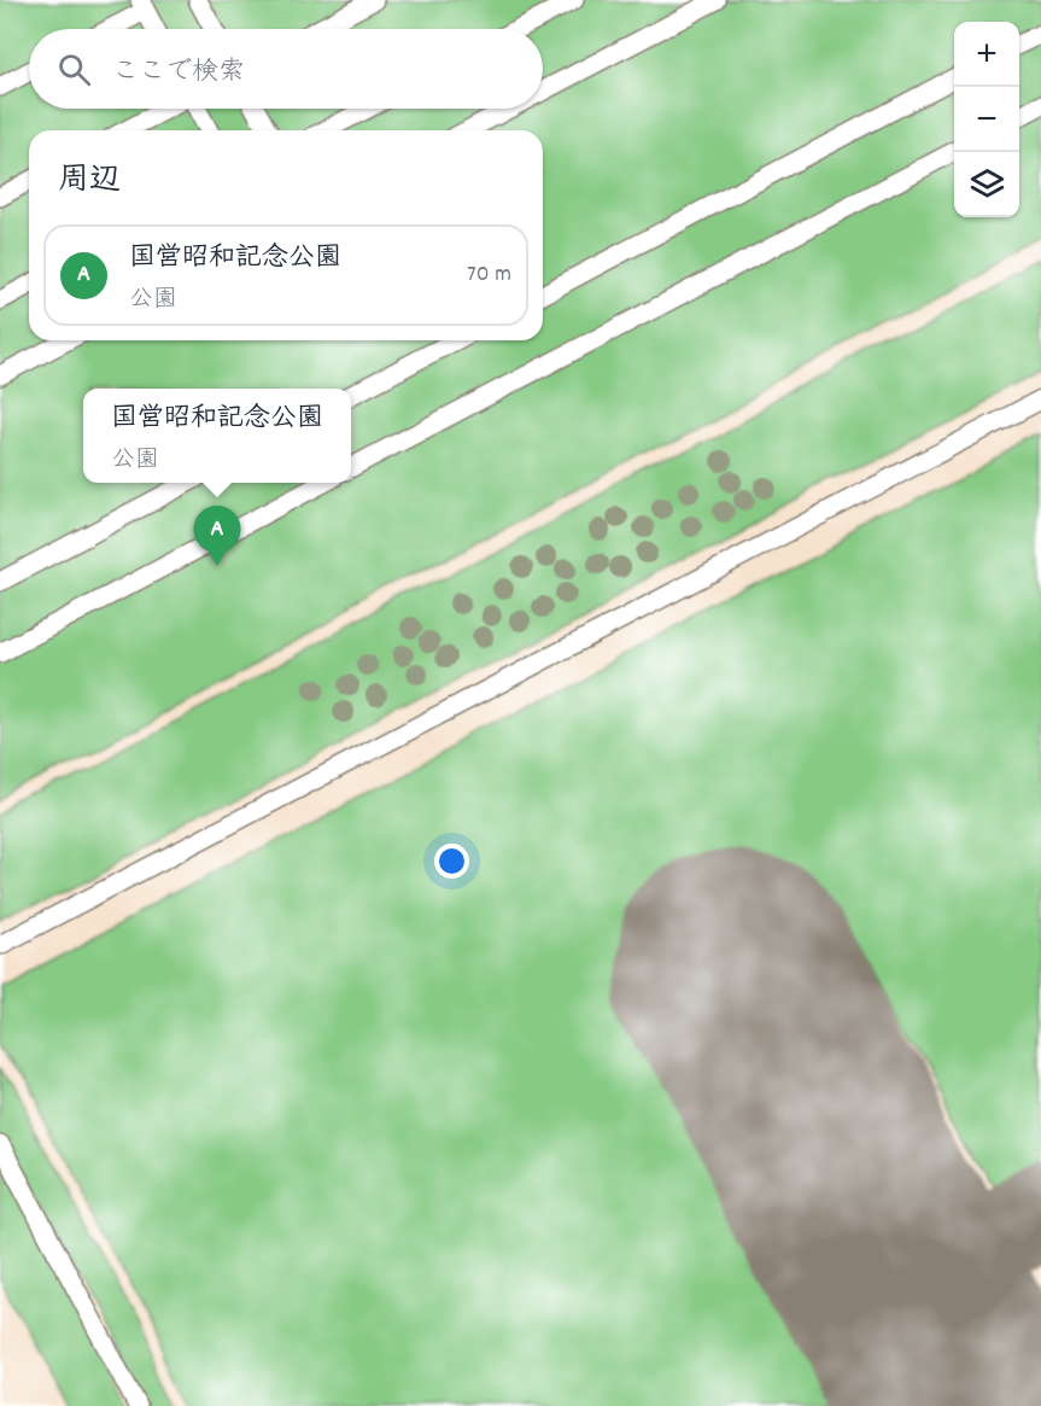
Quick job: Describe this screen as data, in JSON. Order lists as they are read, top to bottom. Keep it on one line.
{"page":{"map_buttons":["+","−"],"search":"ここで検索","heading":"周辺","list":[{"mark":"A","name":"国営昭和記念公園","note":"公園","value":"70 m"}],"popup":["国営昭和記念公園","公園"],"pins":"A"}}
